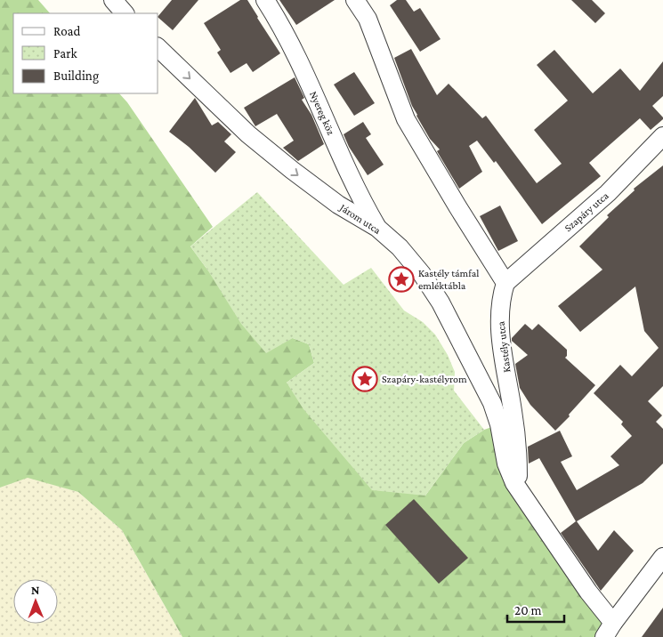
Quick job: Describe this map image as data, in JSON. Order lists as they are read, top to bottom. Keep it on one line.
{"streets":{"street":["Nyereg köz","Szapáry utca","Járom utca","Kastély utca"]},"crossings":[["Nyereg köz","Járom utca"],["Szapáry utca","Kastély utca"],["Járom utca","Kastély utca"]],"places":{"place":["Kastély támfal emléktábla","Szapáry-kastélyrom"]},"legend":["Road","Park","Building"],"scale_bar":"20 m","north":"top"}
